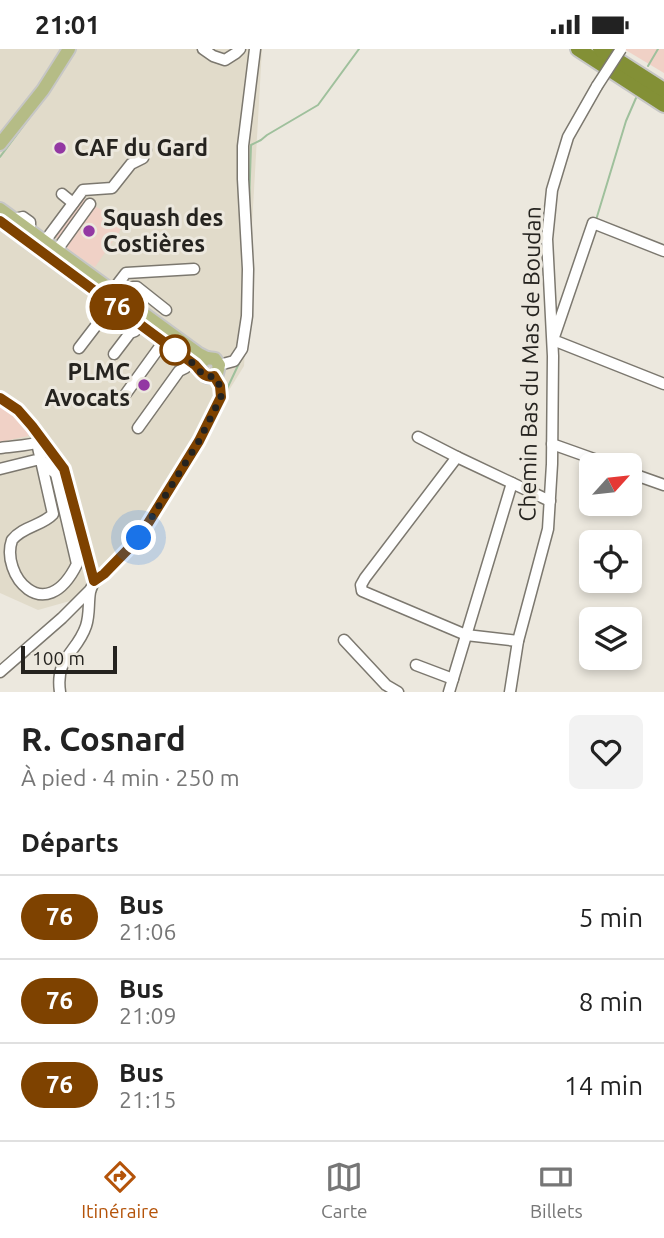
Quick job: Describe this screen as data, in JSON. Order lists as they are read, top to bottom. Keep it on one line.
{"streets":{"street":["Chemin Bas du Mas de Boudan"]},"places":["CAF du Gard","Squash des Costières","PLMC Avocats"],"lines":["bus line 76"],"scale_bar":"100 m","north":"top right","page":{"status":"21:01","on_map":"76","scale":"100 m","heading":[["R. Cosnard","À pied · 4 min · 250 m"],"Départs"],"list":[{"mark":"76","name":"Bus","note":"21:06","value":"5 min"},{"mark":"76","name":"Bus","note":"21:09","value":"8 min"},{"mark":"76","name":"Bus","note":"21:15","value":"14 min"}],"tabs":["Itinéraire","Carte","Billets"]}}
